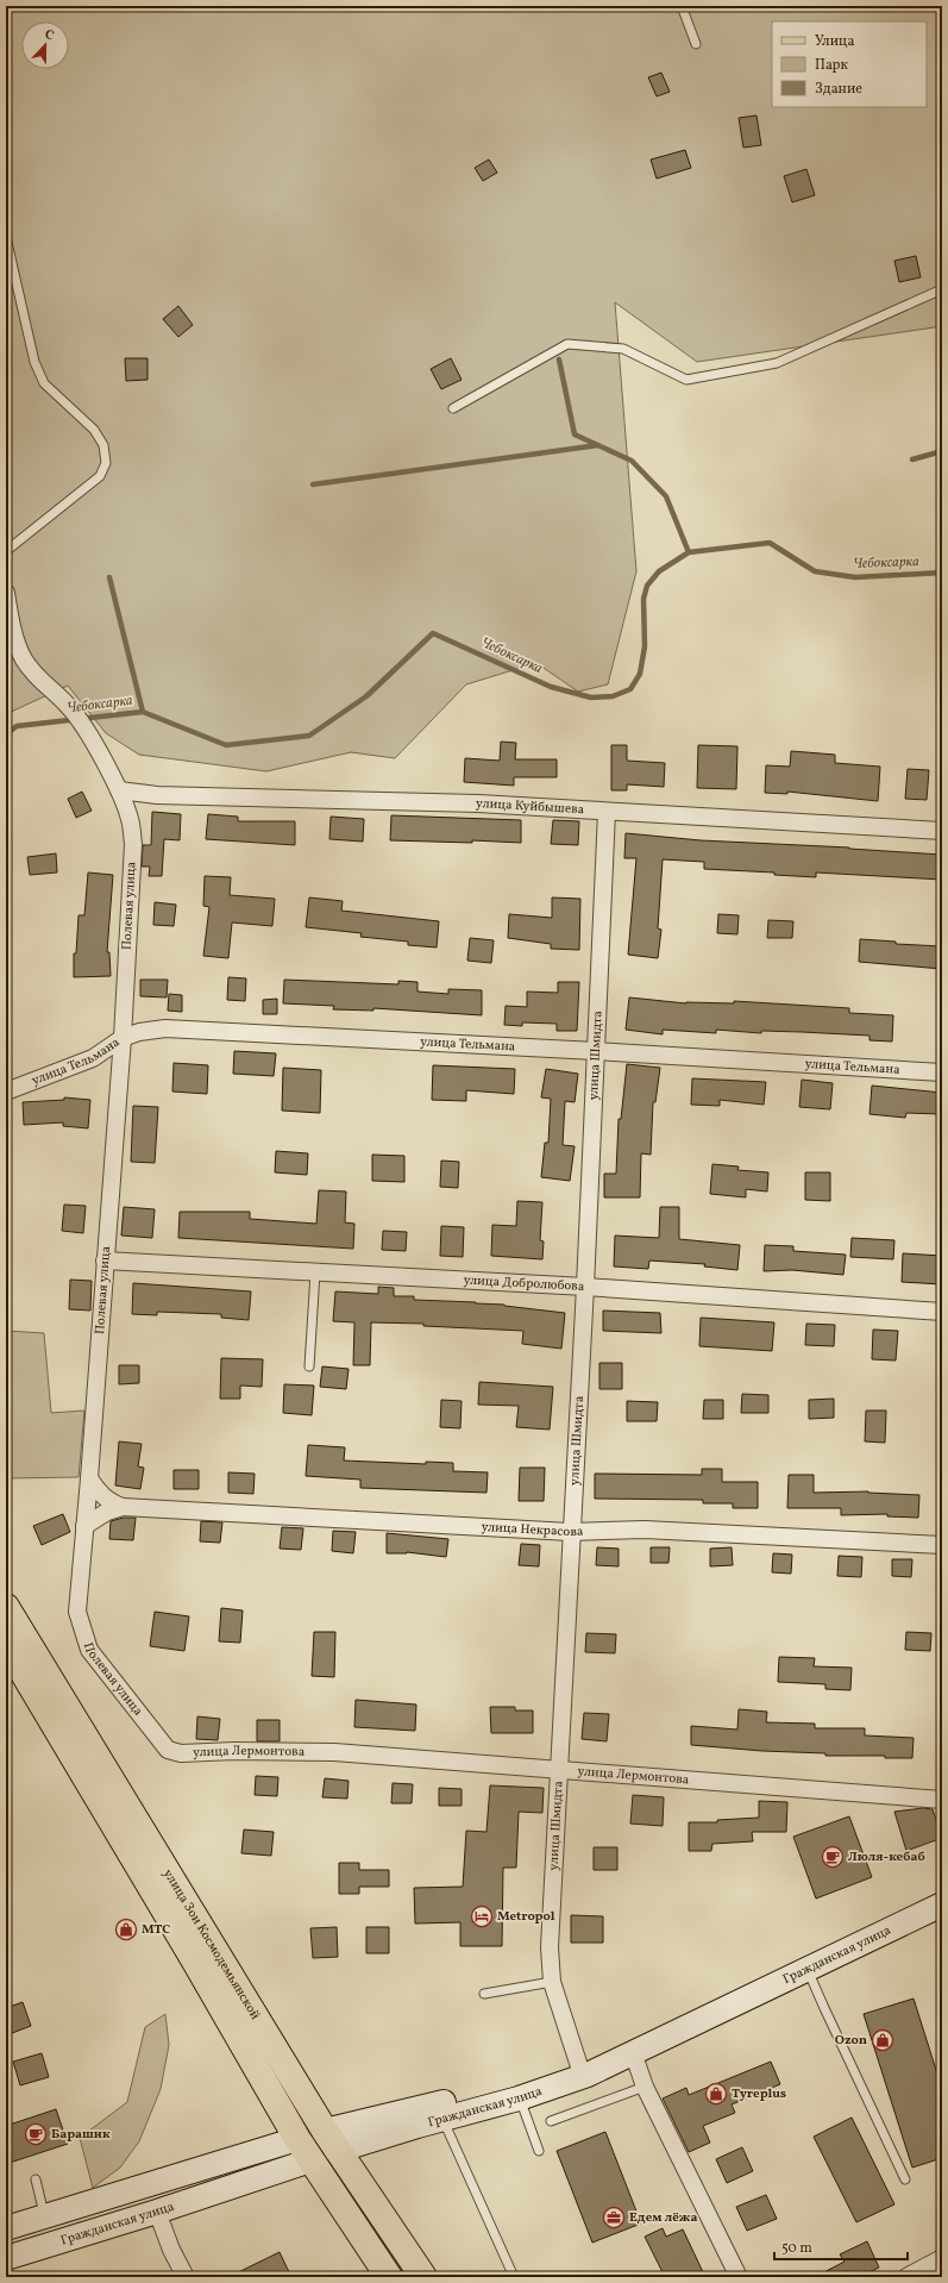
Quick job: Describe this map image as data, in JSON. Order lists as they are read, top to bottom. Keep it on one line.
{"streets":{"main road":["улица Зои Космодемьянской","Гражданская улица"],"street":["улица Куйбышева","Полевая улица","улица Тельмана","улица Шмидта","улица Добролюбова","улица Некрасова","улица Лермонтова"]},"crossings":[["улица Куйбышева","Полевая улица"],["улица Куйбышева","улица Шмидта"],["Полевая улица","улица Тельмана"],["Полевая улица","улица Добролюбова"],["Полевая улица","улица Некрасова"],["Полевая улица","улица Лермонтова"],["улица Тельмана","улица Шмидта"],["улица Шмидта","улица Добролюбова"],["улица Шмидта","улица Некрасова"],["улица Шмидта","улица Лермонтова"],["улица Зои Космодемьянской","Гражданская улица"]],"water":["Чебоксарка"],"places":{"cafe":["Люля-кебаб","Барашик"],"hotel":["Metropol"],"shop":["МТС","Ozon","Tyreplus"],"office":["Едем лёжа"]},"legend":["Улица","Парк","Здание"],"scale_bar":"50 m","north":"top"}
